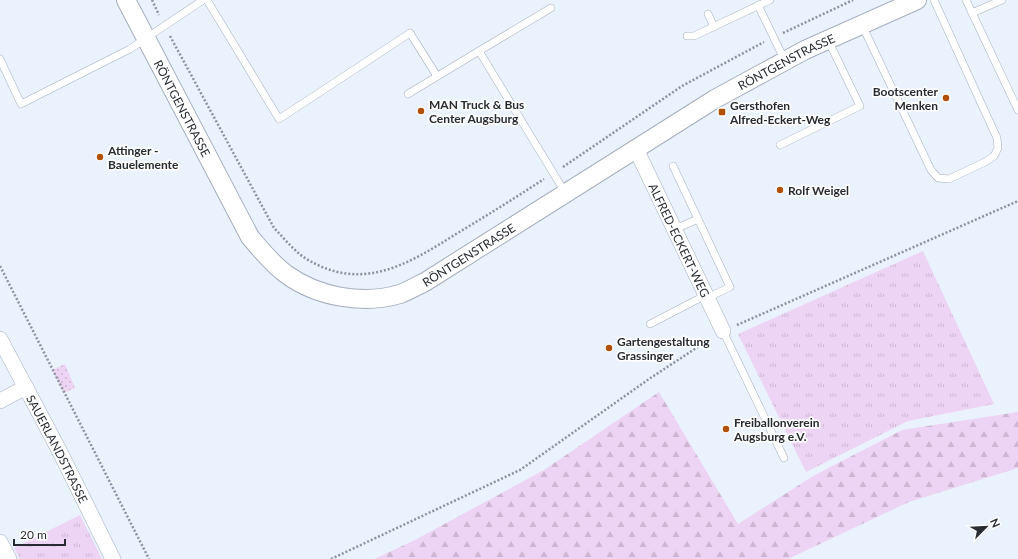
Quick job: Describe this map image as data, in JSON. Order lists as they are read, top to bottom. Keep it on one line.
{"streets":{"street":["RÖNTGENSTRASSE","ALFRED-ECKERT-WEG","SAUERLANDSTRASSE"]},"crossings":[["RÖNTGENSTRASSE","ALFRED-ECKERT-WEG"]],"places":{"other":["Bootscenter Menken","MAN Truck & Bus Center Augsburg","Attinger - Bauelemente","Rolf Weigel","Gartengestaltung Grassinger","Freiballonverein Augsburg e.V."],"transit":["Gersthofen Alfred-Eckert-Weg"]},"scale_bar":"20 m","north":"top right"}
